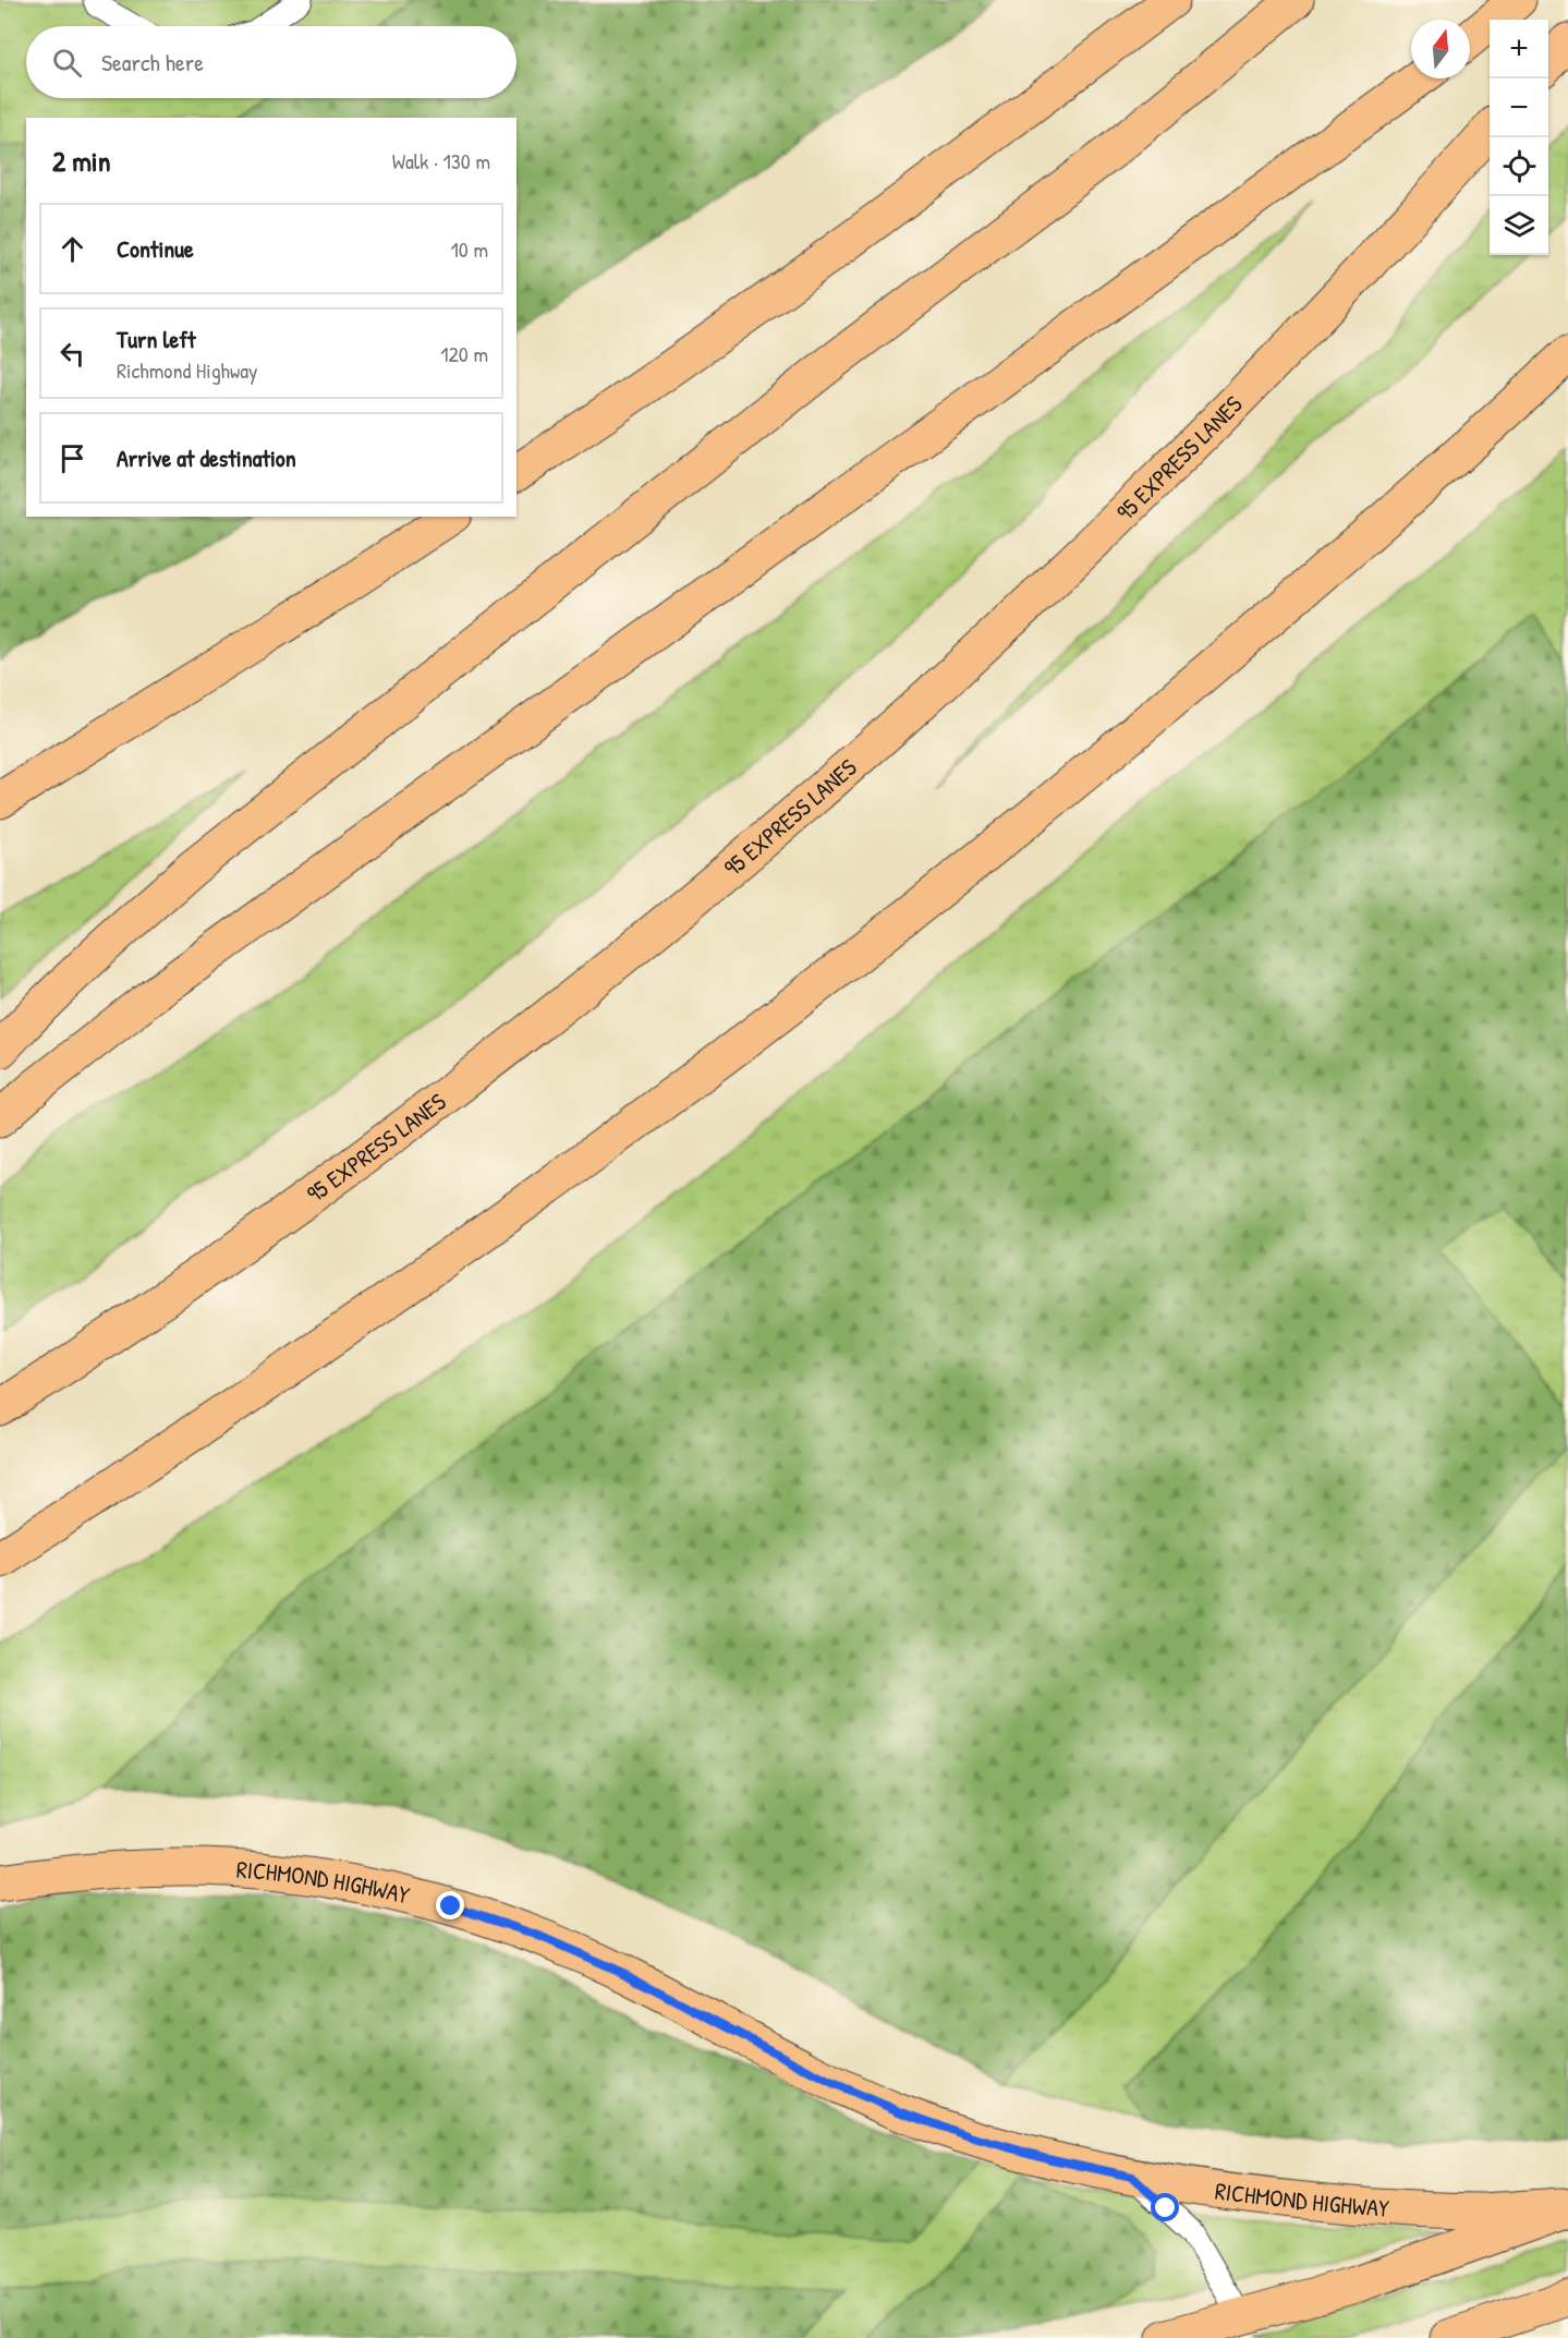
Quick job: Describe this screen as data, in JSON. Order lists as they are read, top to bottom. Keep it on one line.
{"streets":{"main road":["95 EXPRESS LANES","RICHMOND HIGHWAY"]},"north":"top","page":{"map_buttons":["+","−"],"search":"Search here","heading":["2 min","Walk · 130 m"],"list":[["Continue","10 m"],["Turn left","Richmond Highway","120 m"],"Arrive at destination"]}}
